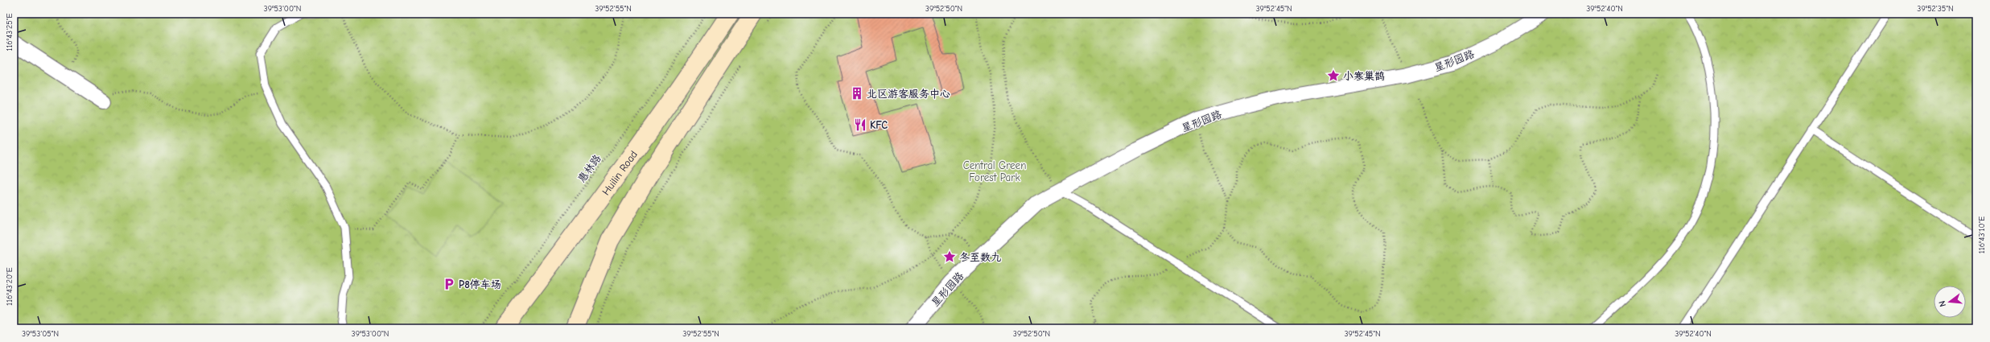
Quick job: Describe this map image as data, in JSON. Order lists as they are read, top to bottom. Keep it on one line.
{"streets":{"main road":["Huilin Road"],"street":["星形园路"],"path":["惠林路"]},"parks":["Central Green Forest Park"],"places":{"place":["小寒巢鹊","冬至数九"],"building":["北区游客服务中心"],"restaurant":["KFC"],"parking":["P8停车场"]},"north":"left","coordinates":["39°53'00\"N","39°52'55\"N","39°52'50\"N","39°52'45\"N","39°52'40\"N","39°52'35\"N","116°43'25\"E","116°43'10\"E","116°43'20\"E","39°53'05\"N"]}
